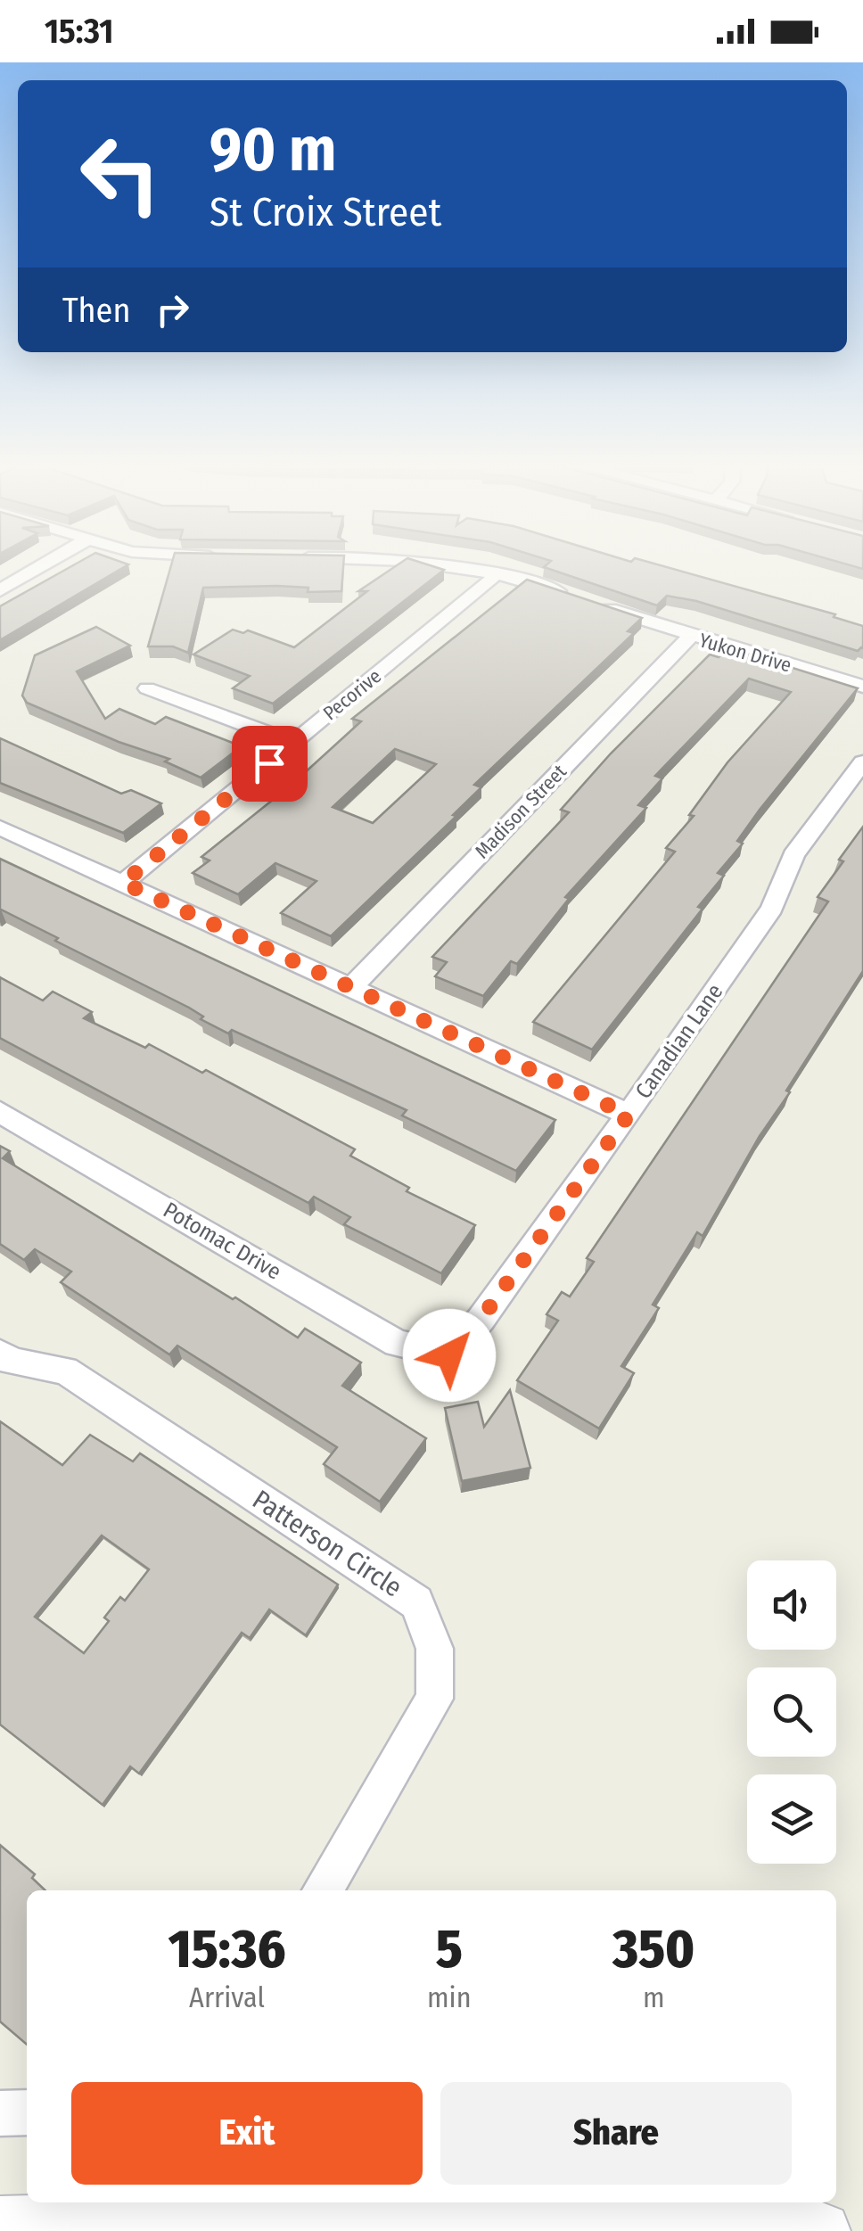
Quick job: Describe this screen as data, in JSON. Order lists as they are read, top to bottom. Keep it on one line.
{"streets":{"street":["Yukon Drive","Pecorive","Madison Street","Canadian Lane","Potomac Drive","Patterson Circle"]},"crossings":[["Yukon Drive","Pecorive"],["Yukon Drive","Madison Street"],["Canadian Lane","Potomac Drive"]],"page":{"status":"15:31","turn":["90 m","St Croix Street"],"then":"Then","eta":["15:36","Arrival","5","min","350","m"],"buttons":["Exit","Share"]}}
